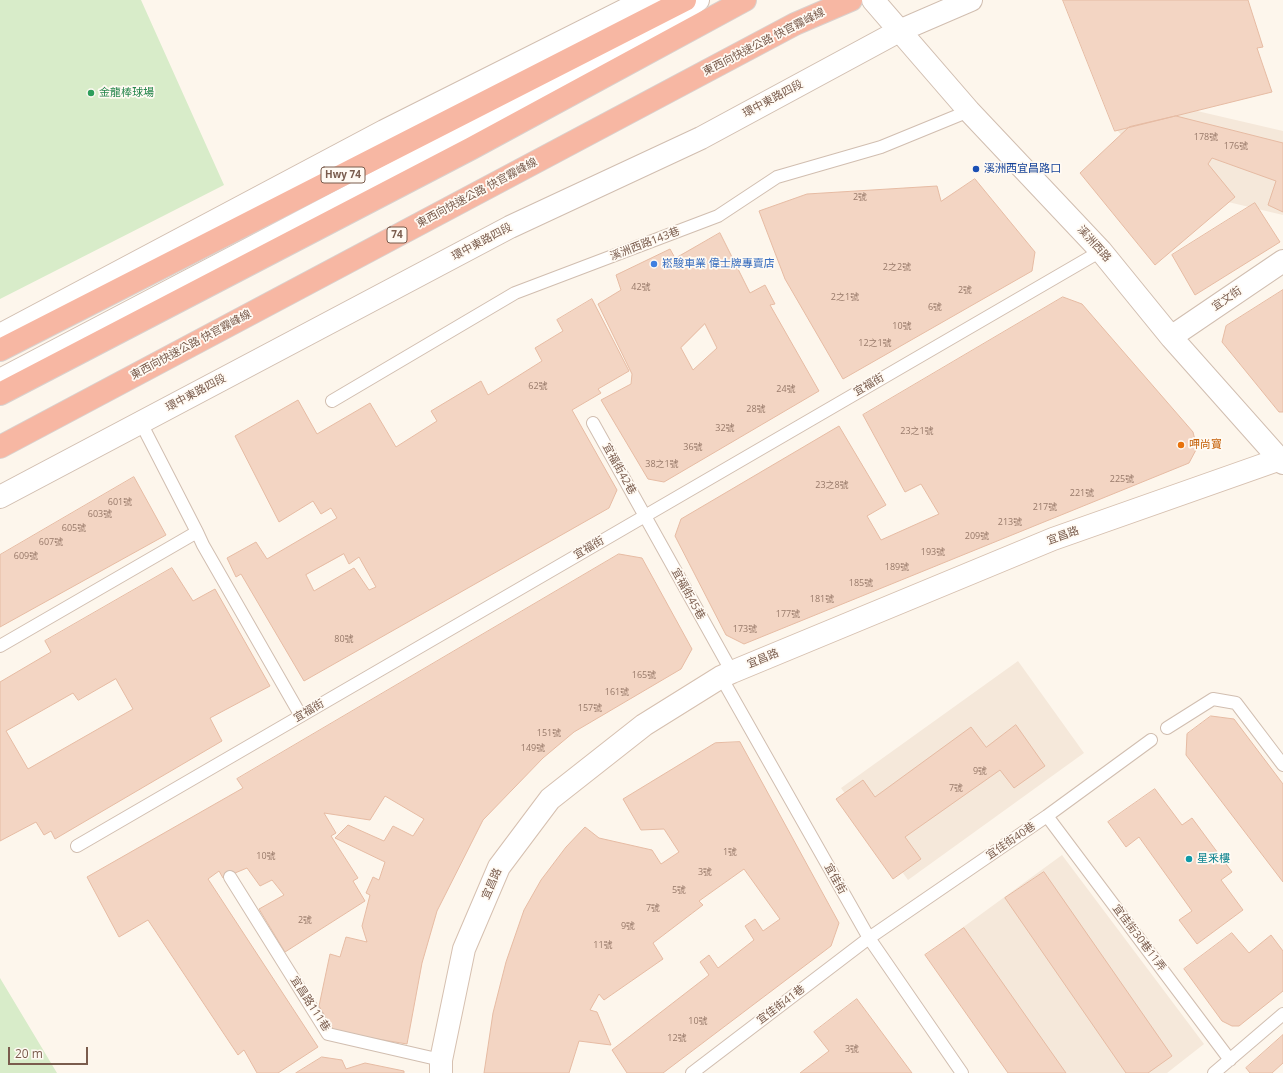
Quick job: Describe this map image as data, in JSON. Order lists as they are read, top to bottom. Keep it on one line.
{"streets":{"highway":["東西向快速公路 快官霧峰線","Hwy 74","74"],"street":["環中東路四段","溪洲西路","宜文街","宜昌路"],"lane":["溪洲西路143巷","宜福街","宜福街42巷","宜福街45巷","宜佳街40巷","宜佳街","宜佳街30巷11弄","宜昌路111巷","宜佳街41巷"]},"crossings":[["環中東路四段","溪洲西路"],["溪洲西路143巷","溪洲西路"],["溪洲西路","宜文街"],["溪洲西路","宜福街"],["溪洲西路","宜昌路"],["宜福街","宜福街42巷"],["宜福街","宜福街45巷"],["宜福街42巷","宜福街45巷"],["宜昌路","宜福街45巷"],["宜昌路","宜佳街"],["宜昌路","宜昌路111巷"],["宜福街45巷","宜佳街"],["宜佳街40巷","宜佳街"],["宜佳街40巷","宜佳街30巷11弄"],["宜佳街40巷","宜佳街41巷"],["宜佳街","宜佳街41巷"]],"places":["金龍棒球場","溪洲西宜昌路口","崧駿車業 偉士牌專賣店","呷尚寶","星釆樓"],"house_numbers":["178號","176號","2號","2之2號","42號","2號","2之1號","6號","10號","12之1號","62號","24號","28號","32號","23之1號","36號","38之1號","225號","23之8號","221號","601號","217號","603號","213號","605號","209號","607號","193號","609號","189號","185號","181號","177號","173號","80號","165號","161號","157號","151號","149號","9號","7號","1號","10號","3號","5號","7號","2號","9號","11號","10號","12號","3號"],"scale_bar":"20 m"}
